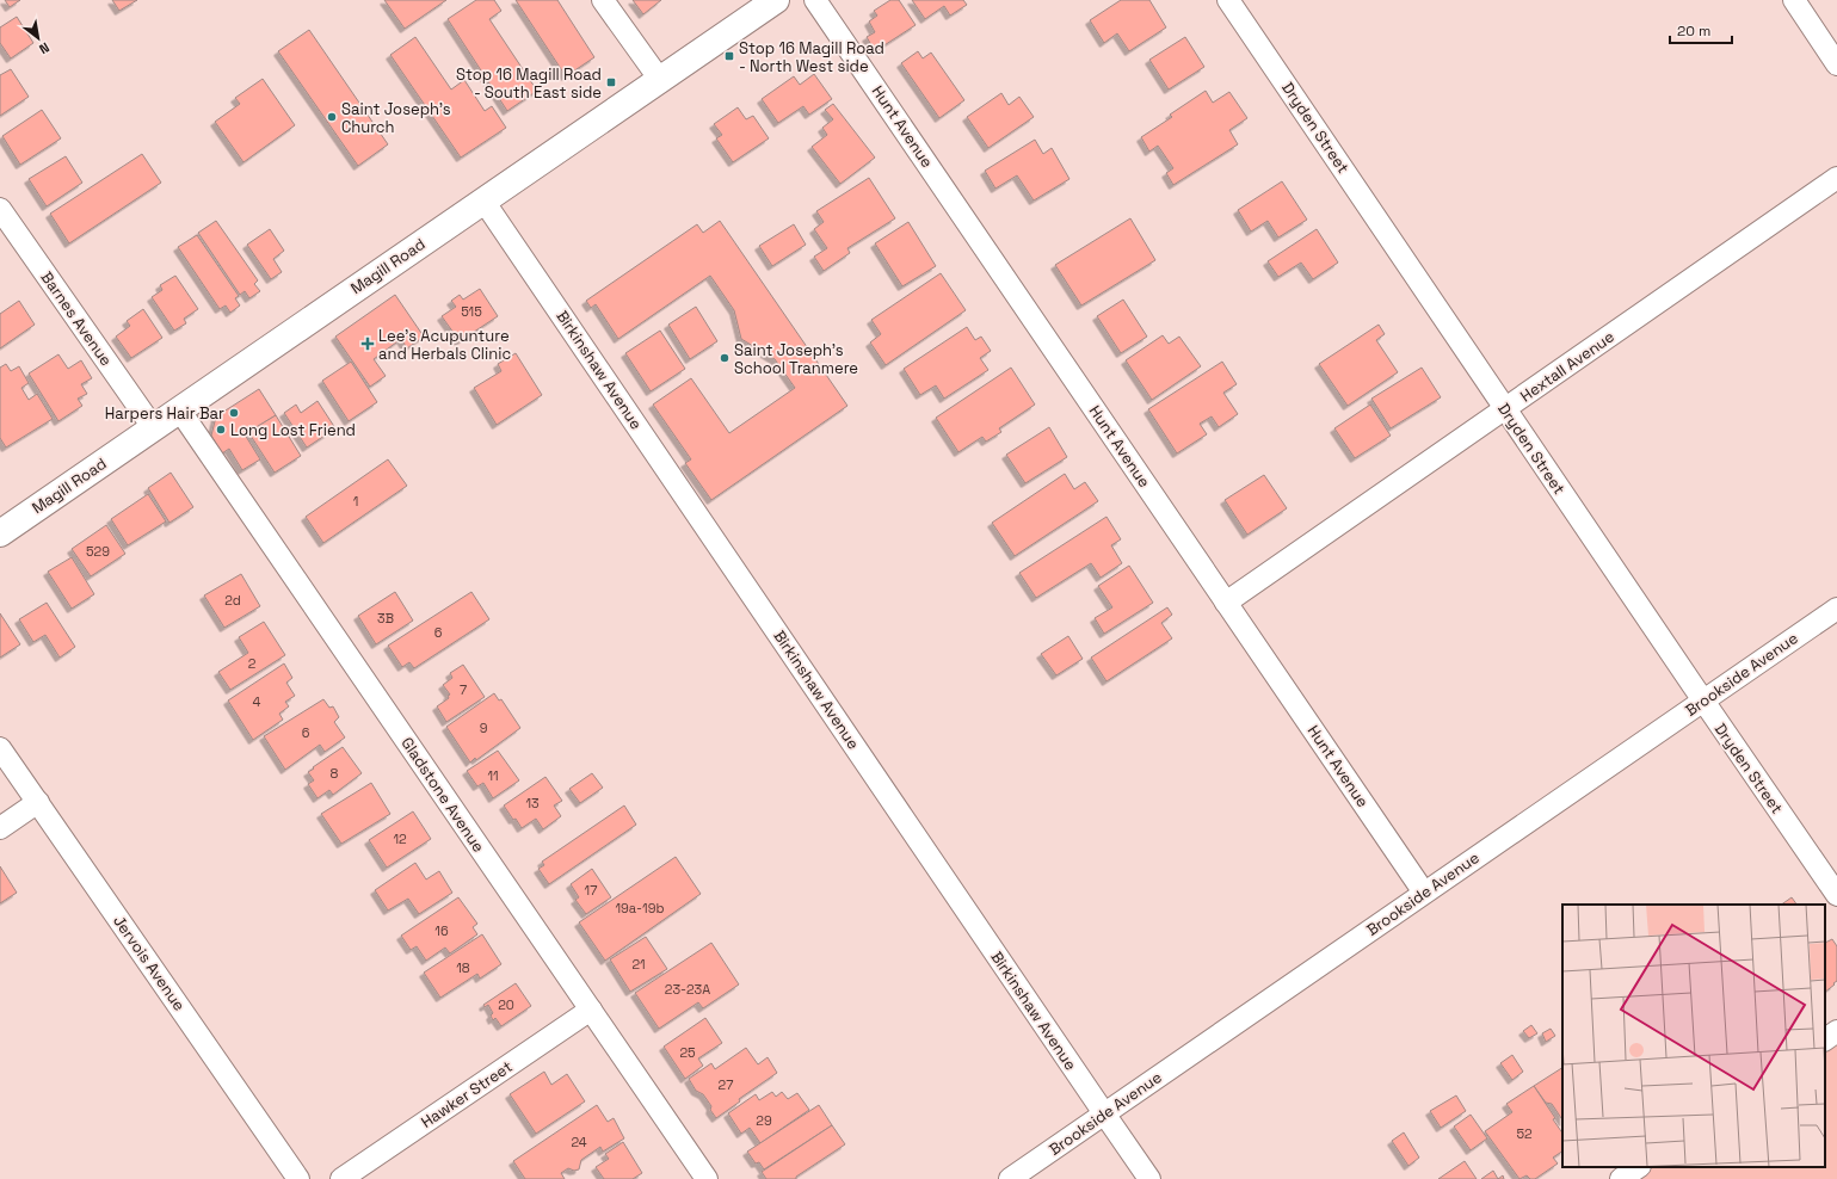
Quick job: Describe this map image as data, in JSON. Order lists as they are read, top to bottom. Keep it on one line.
{"streets":{"main road":["Magill Road"],"street":["Hunt Avenue","Dryden Street","Barnes Avenue","Hextall Avenue","Birkinshaw Avenue","Brookside Avenue","Gladstone Avenue","Jervois Avenue","Hawker Street"]},"crossings":[["Hunt Avenue","Hextall Avenue"],["Hunt Avenue","Brookside Avenue"],["Dryden Street","Hextall Avenue"],["Dryden Street","Brookside Avenue"],["Magill Road","Barnes Avenue"],["Magill Road","Birkinshaw Avenue"],["Magill Road","Gladstone Avenue"],["Birkinshaw Avenue","Brookside Avenue"],["Gladstone Avenue","Hawker Street"]],"places":{"transit":["Stop 16 Magill Road - North West side","Stop 16 Magill Road - South East side"],"other":["Saint Joseph's Church","Saint Joseph's School Tranmere","Harpers Hair Bar","Long Lost Friend"],"health":["Lee's Acupunture and Herbals Clinic"]},"house_numbers":["515","1","529","2d","3B","6","2","7","4","9","6","8","11","13","12","17","19a-19b","16","21","18","23-23A","20","25","27","29","52","24"],"scale_bar":"20 m","north":"bottom right"}
